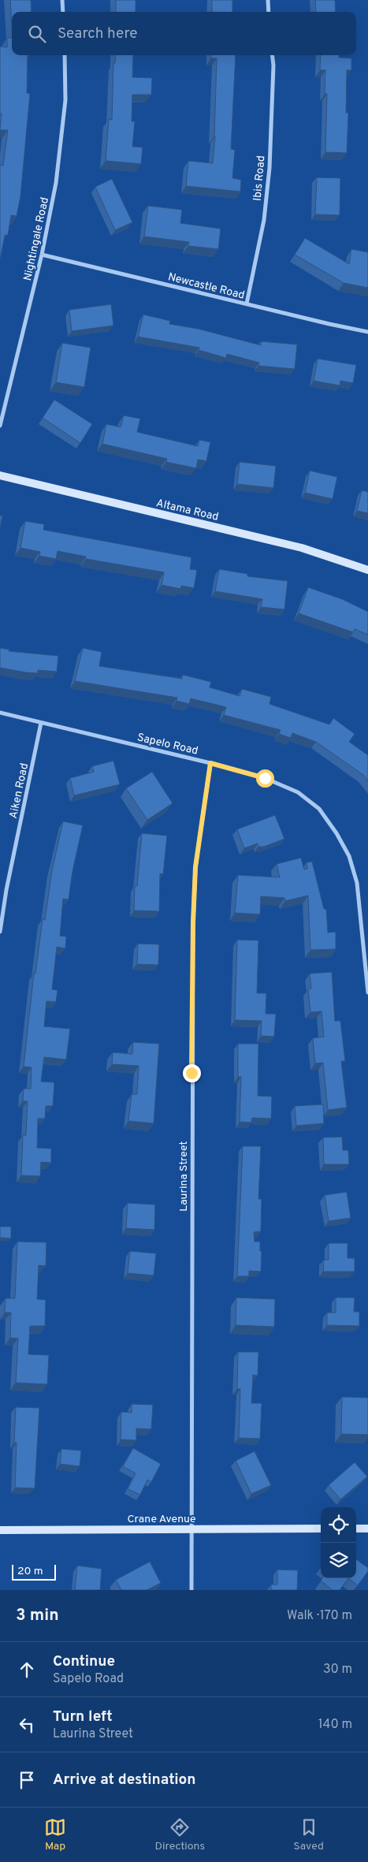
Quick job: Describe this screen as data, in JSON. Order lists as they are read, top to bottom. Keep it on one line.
{"streets":{"street":["Ibis Road","Nightingale Road","Newcastle Road","Altama Road","Sapelo Road","Aiken Road","Laurina Street","Crane Avenue"]},"crossings":[["Ibis Road","Newcastle Road"],["Nightingale Road","Newcastle Road"],["Sapelo Road","Aiken Road"],["Sapelo Road","Laurina Street"],["Laurina Street","Crane Avenue"]],"scale_bar":"20 m","page":{"search":"Search here","scale":"20 m","heading":["3 min","Walk · 170 m"],"list":[["Continue","Sapelo Road","30 m"],["Turn left","Laurina Street","140 m"],"Arrive at destination"],"nav":["Map","Directions","Saved"]}}
